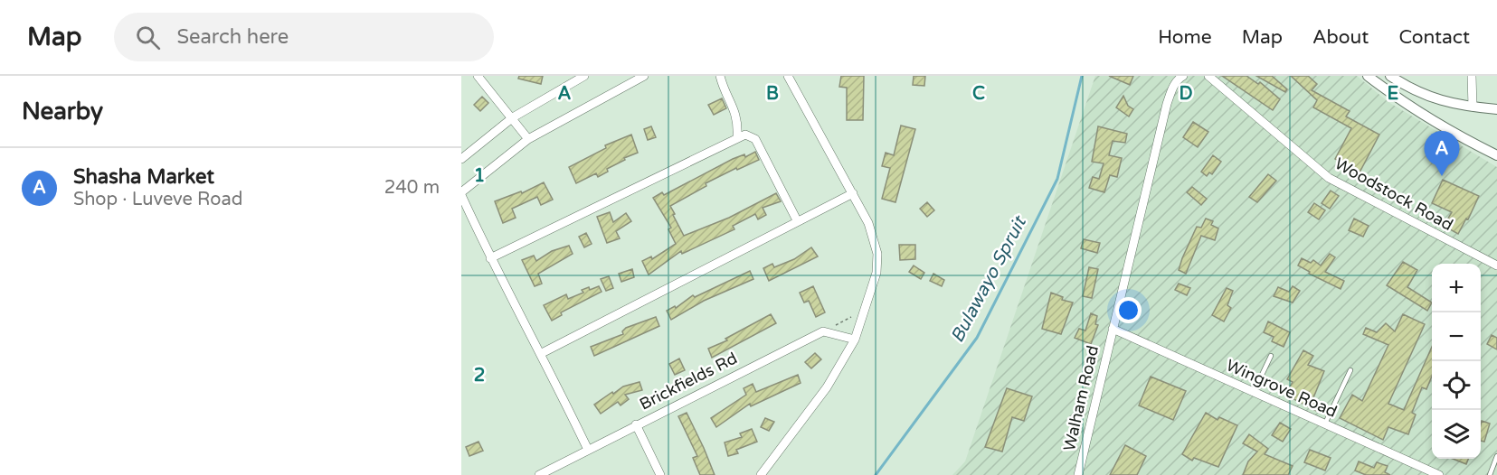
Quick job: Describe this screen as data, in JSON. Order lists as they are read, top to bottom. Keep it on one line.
{"streets":{"street":["Woodstock Road","Brickfields Rd","Wingrove Road","Walham Road"]},"crossings":[["Wingrove Road","Walham Road"]],"water":["Bulawayo Spruit"],"page":{"header":"Map","search":"Search here","nav":["Home","Map","About","Contact"],"heading":"Nearby","pins":"A","list":[{"mark":"A","name":"Shasha Market","note":"Shop · Luveve Road","value":"240 m"}],"map_buttons":["+","−"]},"grid":{"columns":["A","B","C","D","E"],"rows":["1","2"]}}
